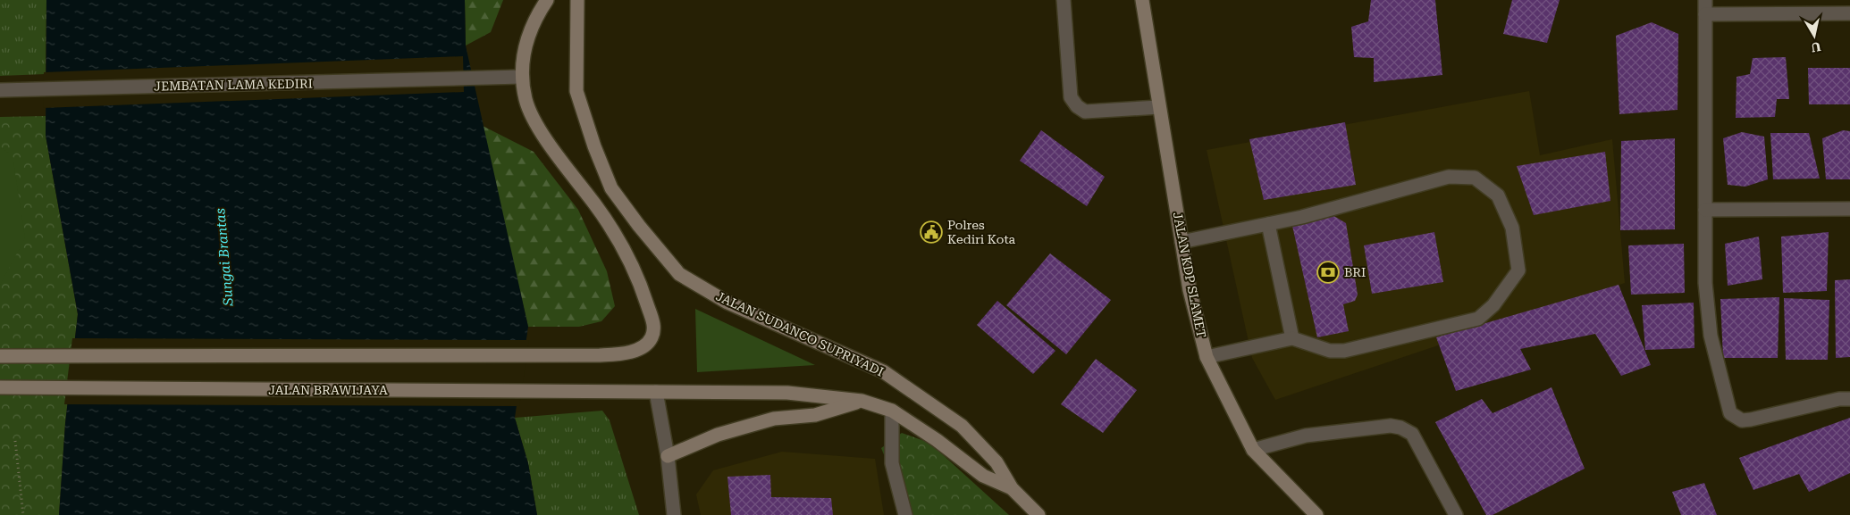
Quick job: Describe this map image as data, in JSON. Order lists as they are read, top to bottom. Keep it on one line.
{"streets":{"main road":["JALAN KDP SLAMET","JALAN SUDANCO SUPRIYADI","JALAN BRAWIJAYA"],"street":["JEMBATAN LAMA KEDIRI"]},"crossings":[["JALAN SUDANCO SUPRIYADI","JALAN BRAWIJAYA"]],"water":["Sungai Brantas"],"places":{"public building":["Polres Kediri Kota"],"bank":["BRI"]},"north":"bottom"}
